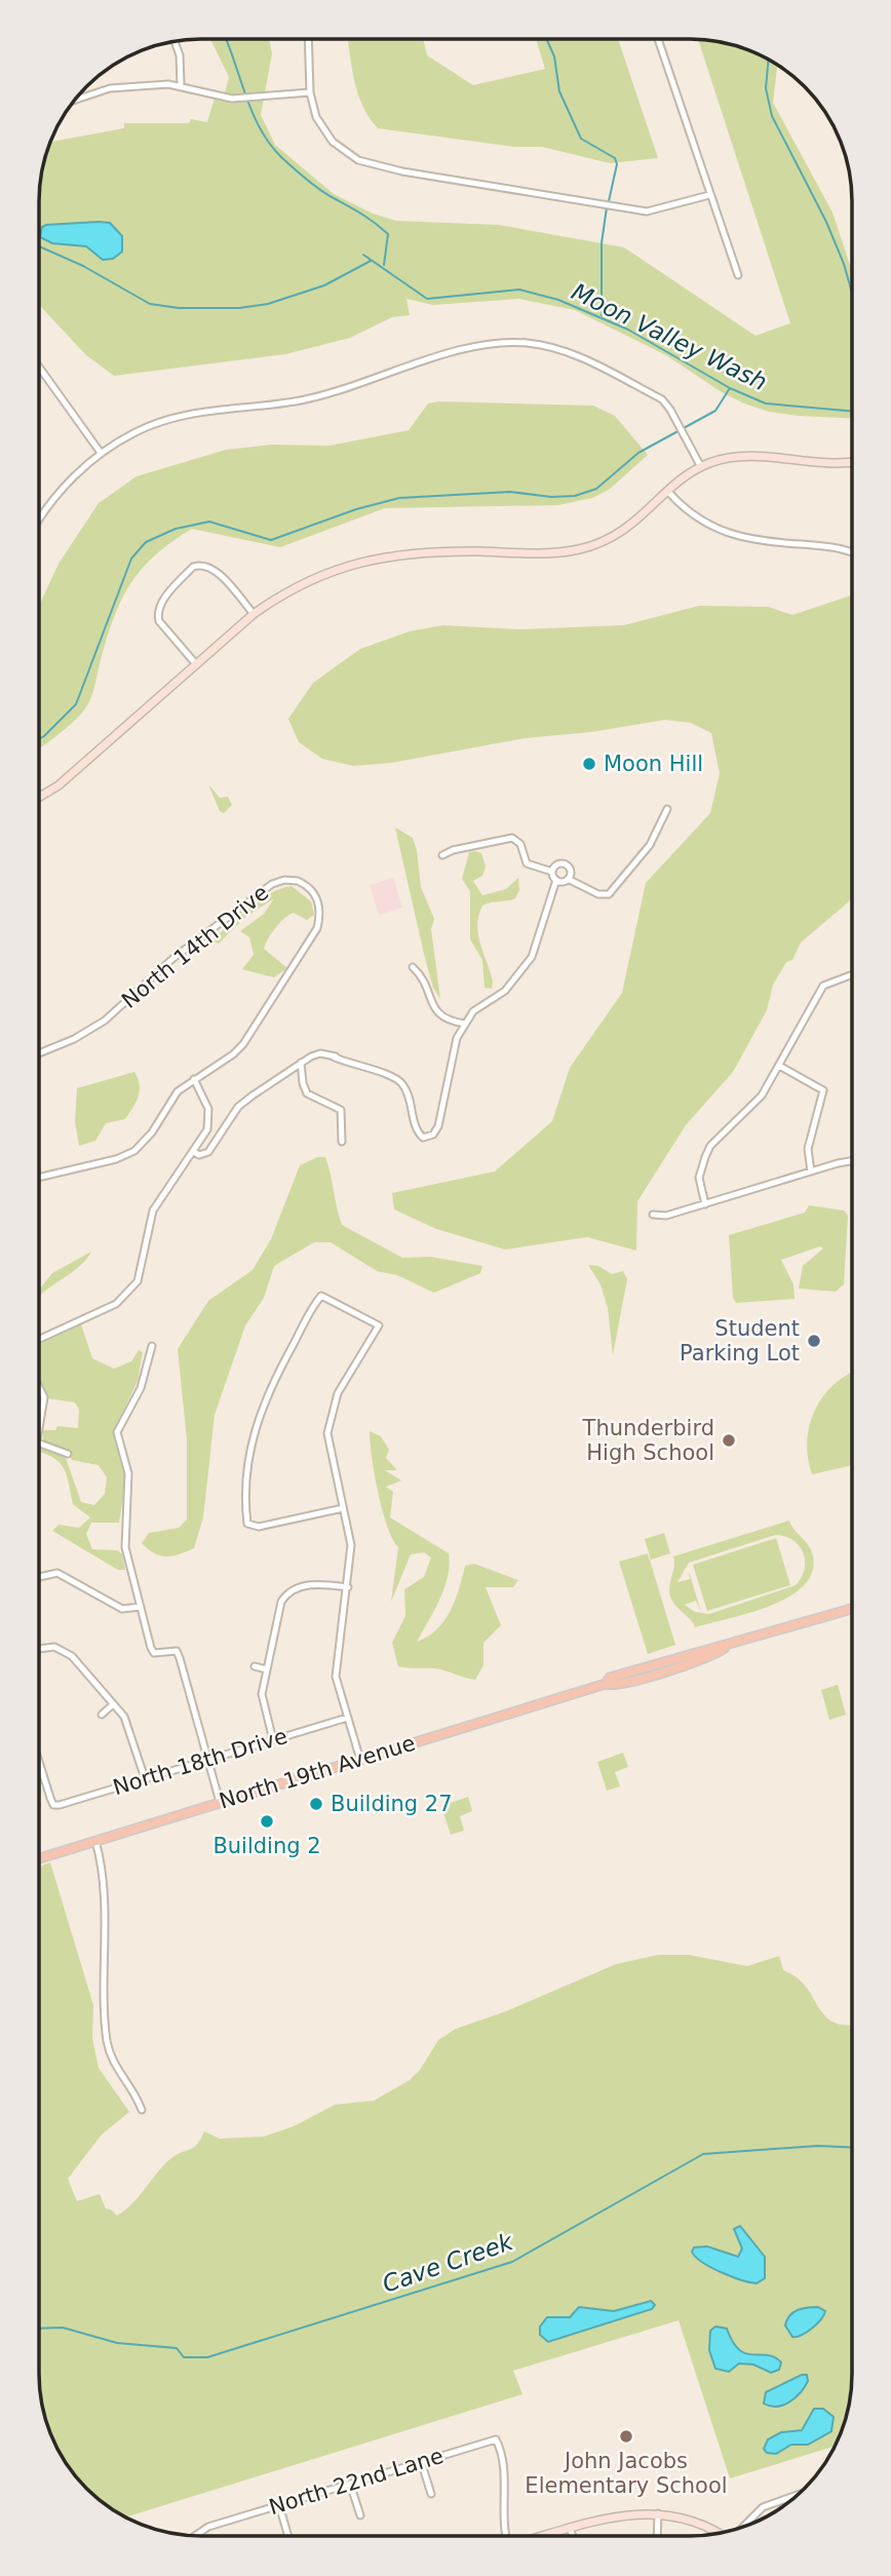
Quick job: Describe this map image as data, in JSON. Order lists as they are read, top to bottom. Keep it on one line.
{"streets":{"main road":["North 19th Avenue"],"street":["North 14th Drive","North 18th Drive","North 22nd Lane"]},"water":["Moon Valley Wash","Cave Creek"],"places":["Moon Hill","Student Parking Lot","Thunderbird High School","Building 27","Building 2","John Jacobs Elementary School"]}
